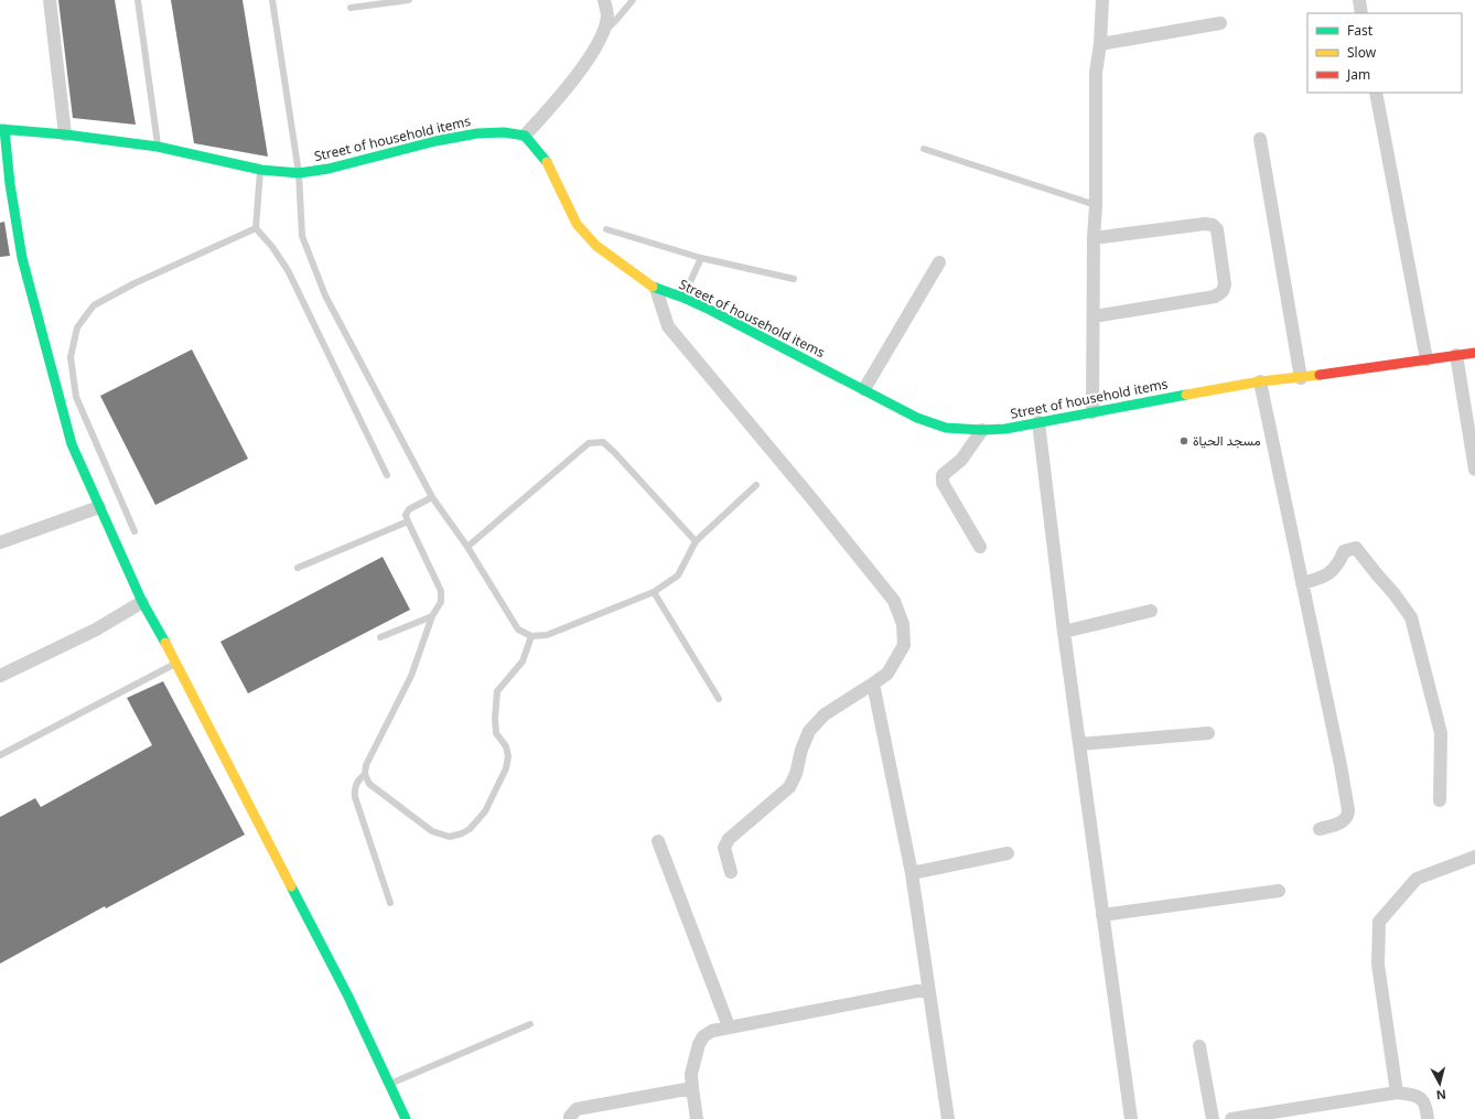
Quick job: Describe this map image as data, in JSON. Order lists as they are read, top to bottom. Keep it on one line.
{"streets":{"street":["Street of household items"]},"places":["مسجد الحياة"],"legend":["Fast","Slow","Jam"],"north":"bottom"}
